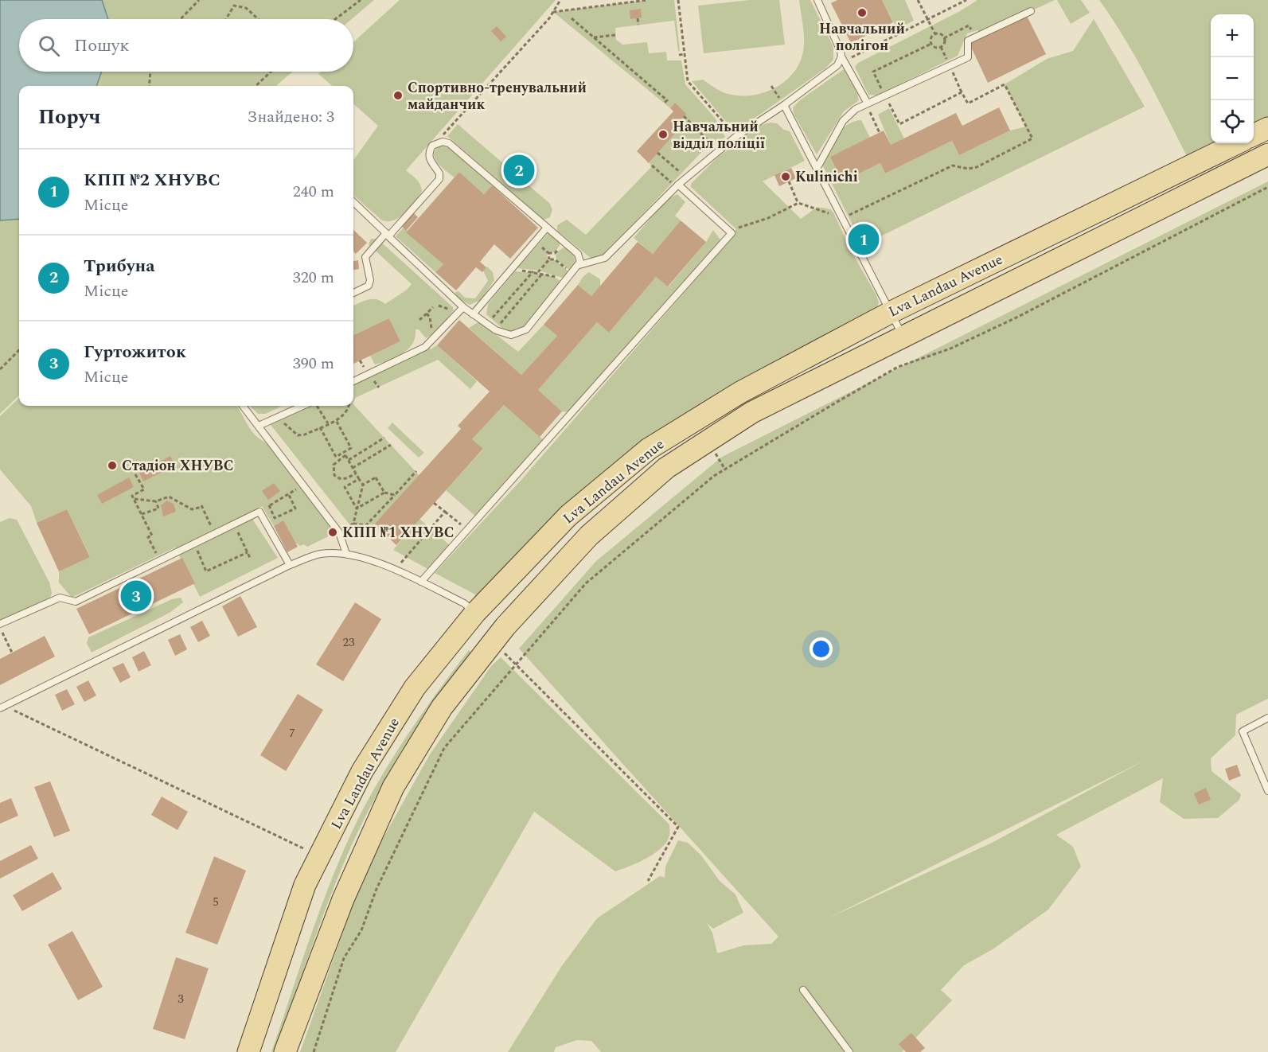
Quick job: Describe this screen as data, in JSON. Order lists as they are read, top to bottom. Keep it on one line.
{"streets":{"main road":["Lva Landau Avenue"]},"places":["Навчальний полігон","Спортивно-тренувальний майданчик","Навчальний відділ поліції","Kulinichi","Стадіон ХНУВС","КПП №1 ХНУВС"],"house_numbers":["23","7","5","3"],"page":{"map_buttons":["+","−"],"search":"Пошук","heading":["Поруч","Знайдено: 3"],"list":[{"mark":"1","name":"КПП №2 ХНУВС","note":"Місце","value":"240 m"},{"mark":"2","name":"Трибуна","note":"Місце","value":"320 m"},{"mark":"3","name":"Гуртожиток","note":"Місце","value":"390 m"}],"pins":["2","1","3"]}}
